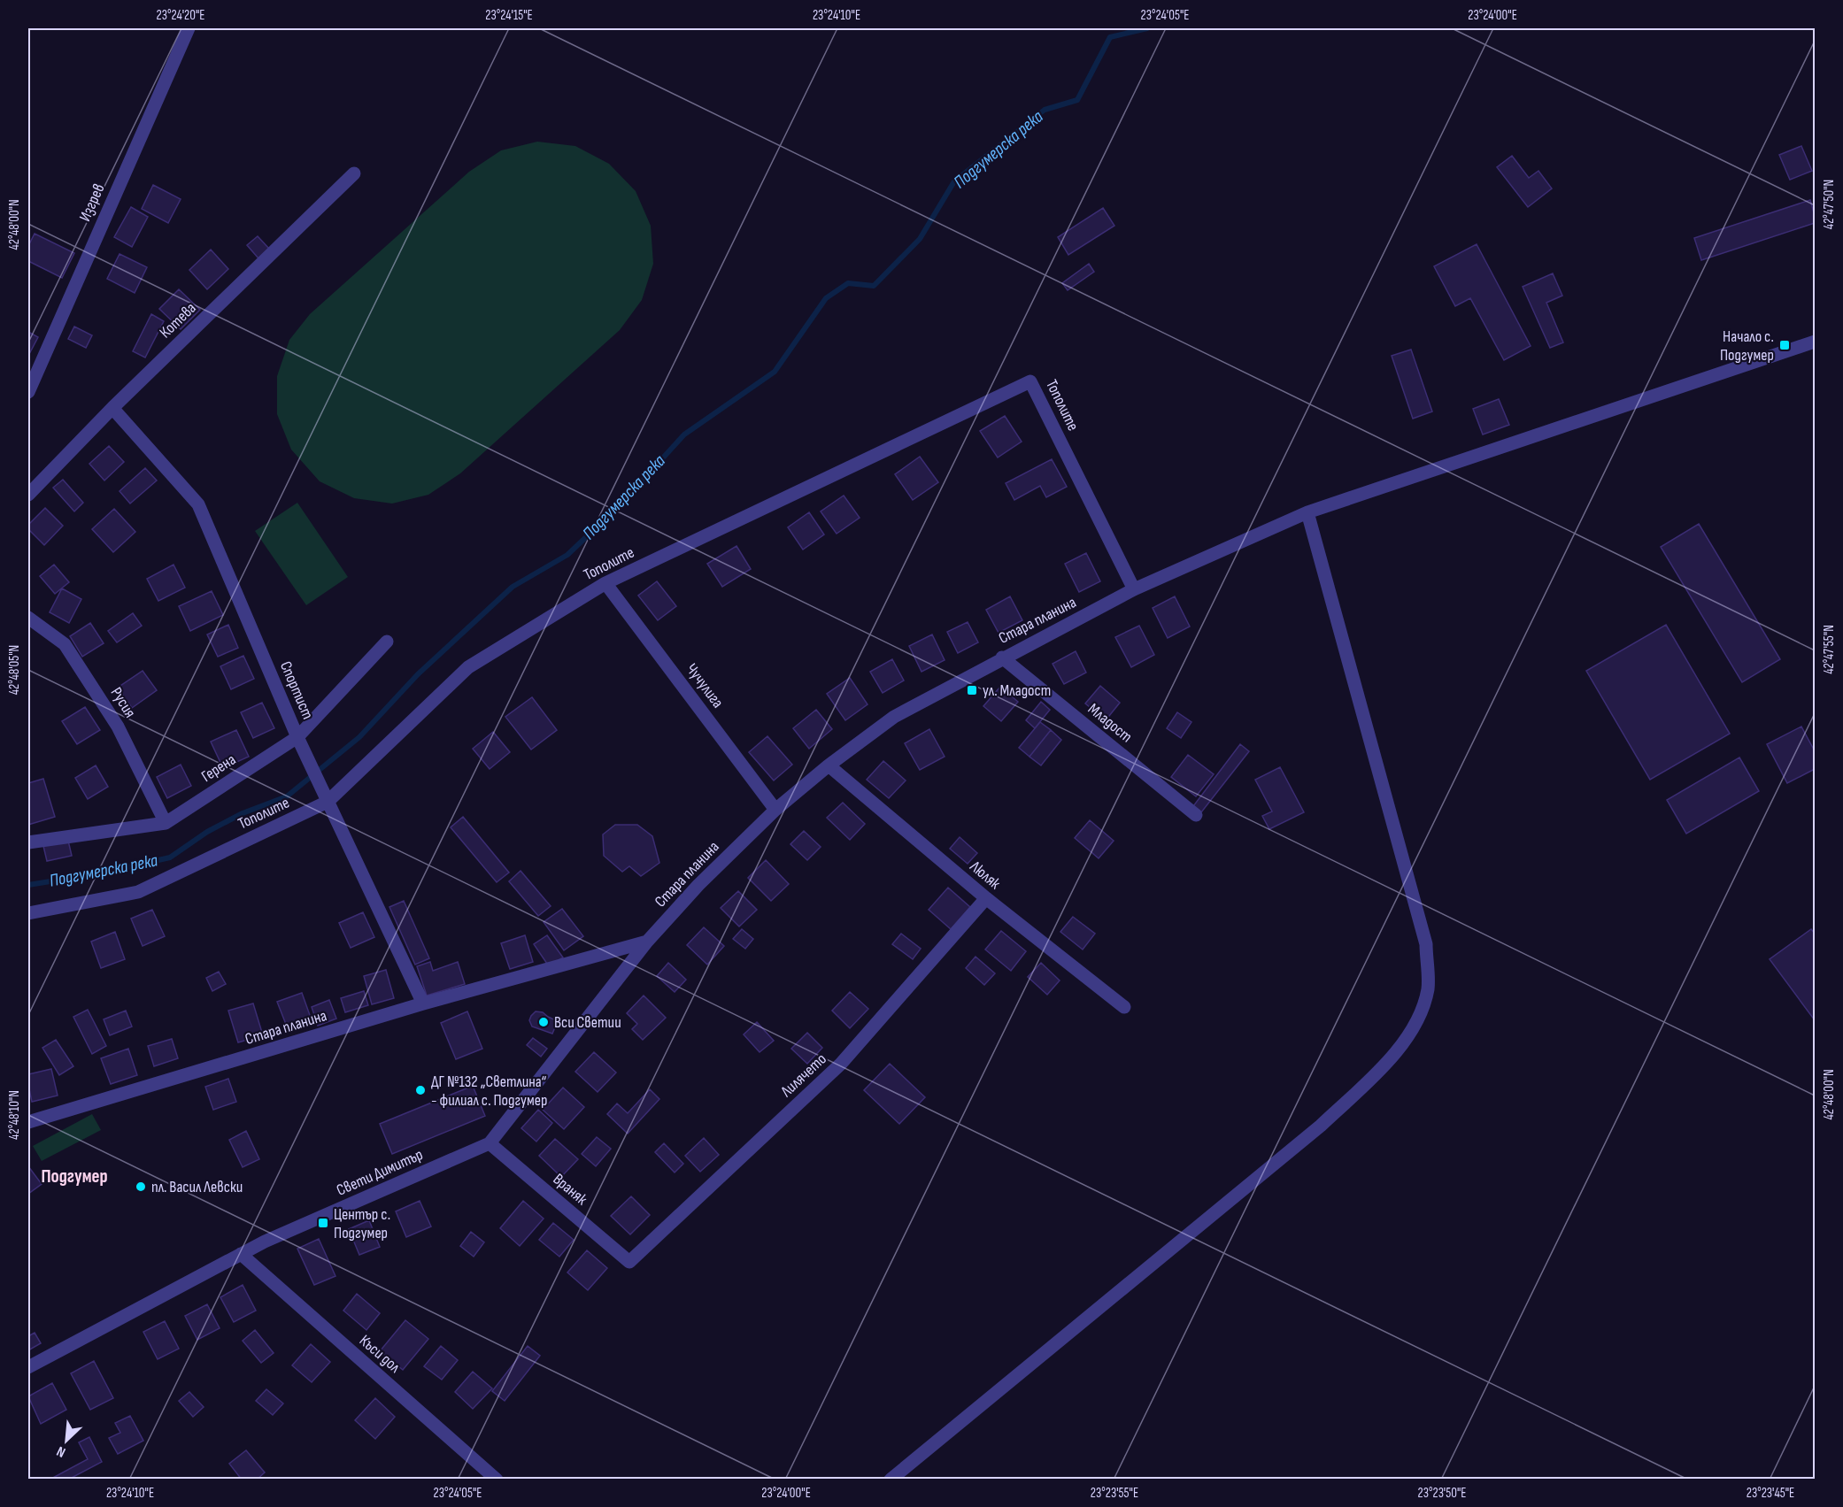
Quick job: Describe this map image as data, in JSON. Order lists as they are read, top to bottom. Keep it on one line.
{"streets":{"street":["Изгрев","Котева","Тополите","Стара планина","Чучулига","Спортист","Русия","Младост","Герена","Люляк","Лилячето","Свети Димитър","Враняк","Къси дол"]},"crossings":[["Котева","Спортист"],["Тополите","Стара планина"],["Тополите","Чучулига"],["Тополите","Спортист"],["Стара планина","Чучулига"],["Стара планина","Спортист"],["Стара планина","Младост"],["Стара планина","Люляк"],["Стара планина","Свети Димитър"],["Спортист","Герена"],["Русия","Герена"],["Люляк","Лилячето"],["Лилячето","Враняк"],["Свети Димитър","Враняк"],["Свети Димитър","Къси дол"]],"districts":["Подгумер"],"water":["Подгумерска река"],"places":{"transit":["Начало с. Подгумер","ул. Младост","Център с. Подгумер"],"other":["Вси Светии","ДГ №132 „Светлина“ - филиал с. Подгумер","пл. Васил Левски"]},"north":"bottom left","coordinates":["23°24'20\"E","23°24'15\"E","23°24'10\"E","23°24'05\"E","23°24'00\"E","42°47'50\"N","42°48'00\"N","42°47'55\"N","42°48'05\"N","42°48'10\"N","23°23'55\"E","23°23'50\"E","23°23'45\"E"]}
